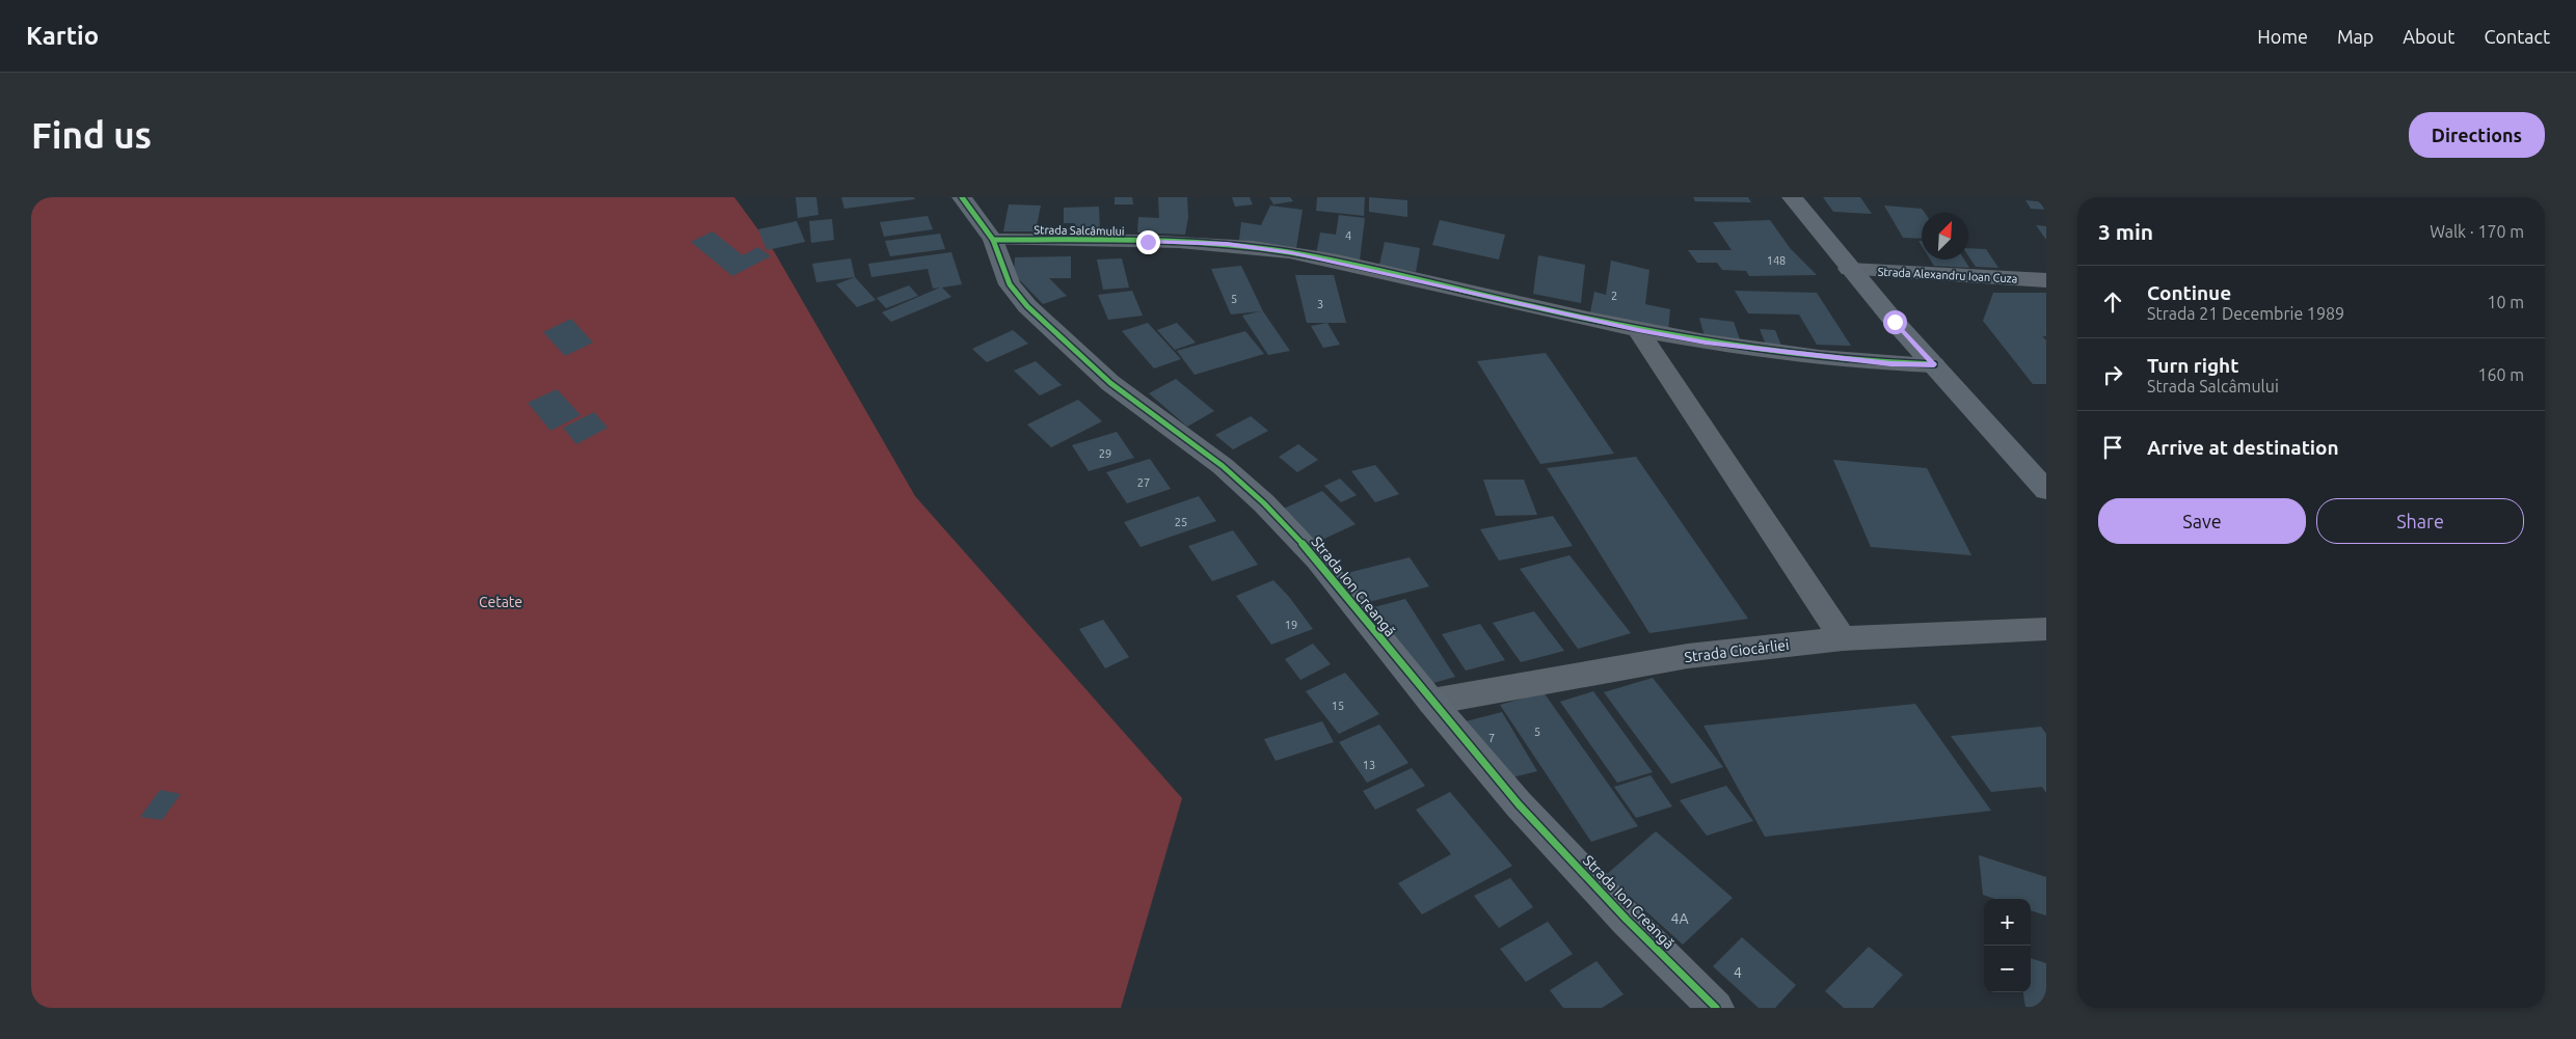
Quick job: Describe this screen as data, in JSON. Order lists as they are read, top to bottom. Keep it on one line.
{"streets":{"street":["Strada Salcâmului","Strada Alexandru Ioan Cuza","Strada Ion Creangă","Strada Ciocârliei"]},"crossings":[["Strada Salcâmului","Strada Ion Creangă"],["Strada Ion Creangă","Strada Ciocârliei"]],"parks":["Cetate"],"house_numbers":["4","148","2","5","3","29","27","25","19","15","5","7","13","4A","4"],"north":"top right","page":{"header":"Kartio","nav":["Home","Map","About","Contact"],"buttons":["Directions",["Save","Share"]],"title":"Find us","heading":["3 min","Walk · 170 m"],"list":[["Continue","Strada 21 Decembrie 1989","10 m"],["Turn right","Strada Salcâmului","160 m"],"Arrive at destination"],"map_buttons":["+","−"]}}
